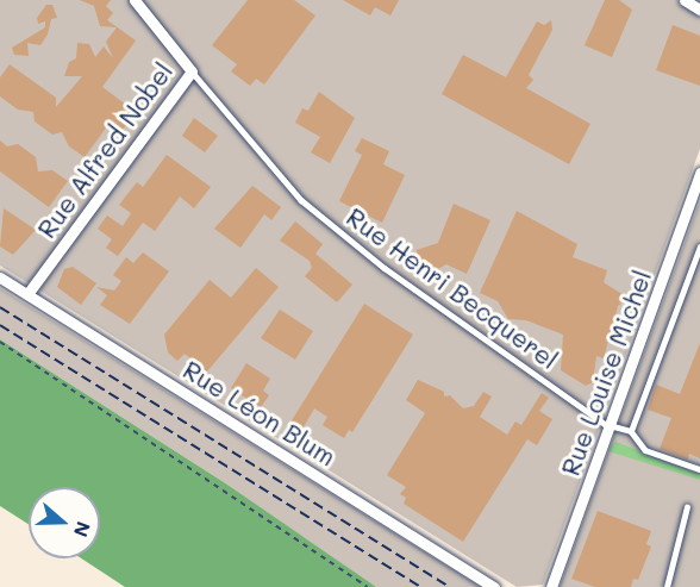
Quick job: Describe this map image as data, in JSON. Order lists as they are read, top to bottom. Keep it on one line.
{"streets":{"street":["Rue Alfred Nobel","Rue Louise Michel","Rue Léon Blum"],"lane":["Rue Henri Becquerel"]},"crossings":[["Rue Alfred Nobel","Rue Henri Becquerel"],["Rue Alfred Nobel","Rue Léon Blum"],["Rue Henri Becquerel","Rue Louise Michel"]],"north":"right"}
